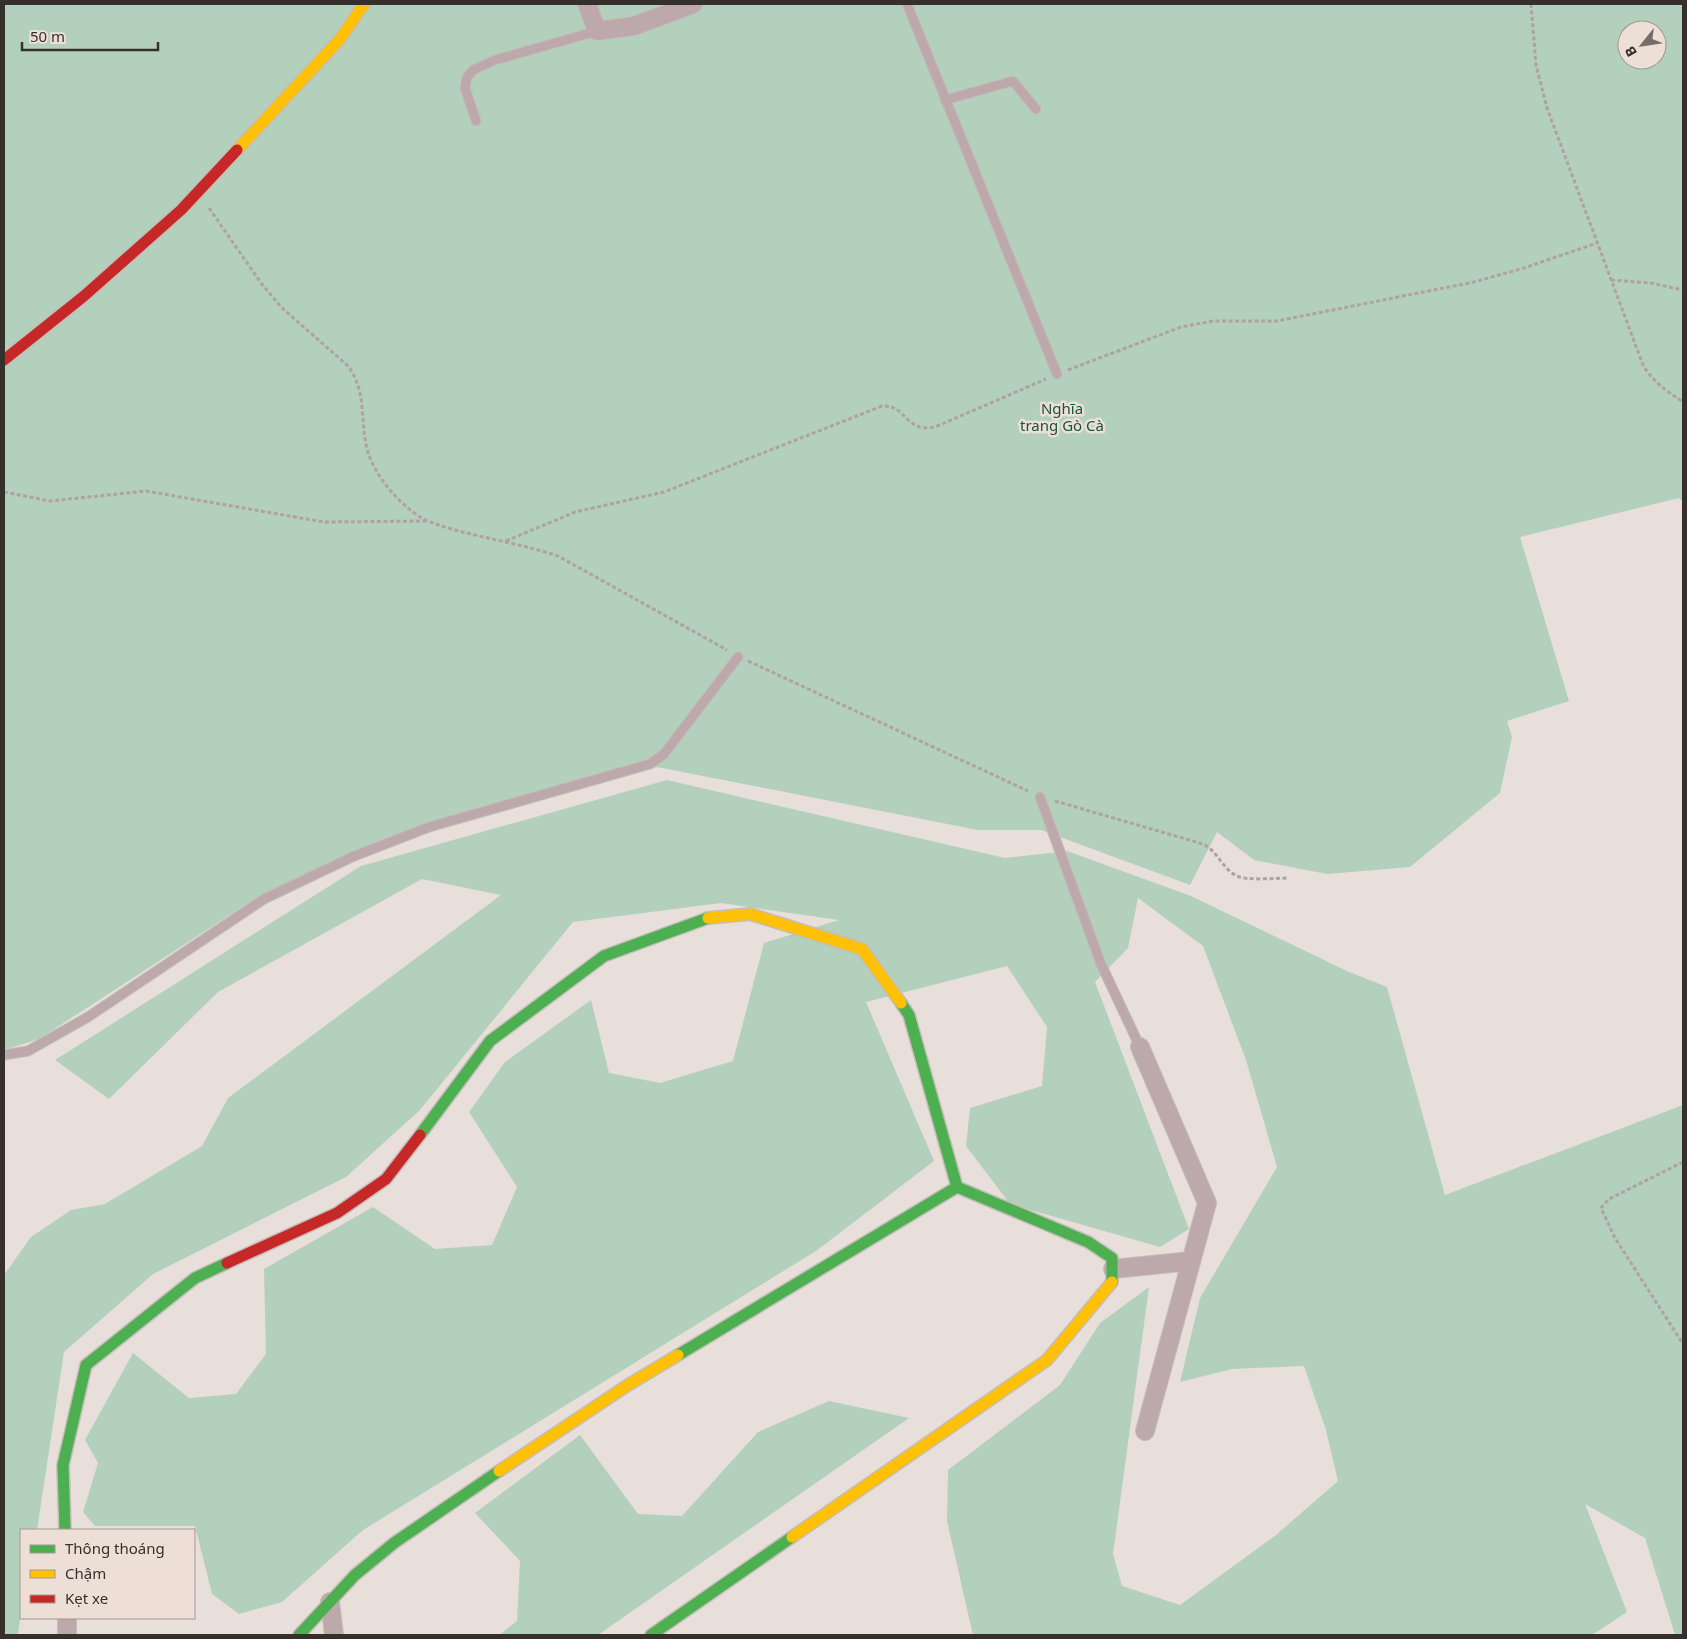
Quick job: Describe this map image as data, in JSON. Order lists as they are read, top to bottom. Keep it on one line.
{"parks":["Nghĩa trang Gò Cà"],"legend":["Thông thoáng","Chậm","Kẹt xe"],"scale_bar":"50 m","north":"bottom left"}
